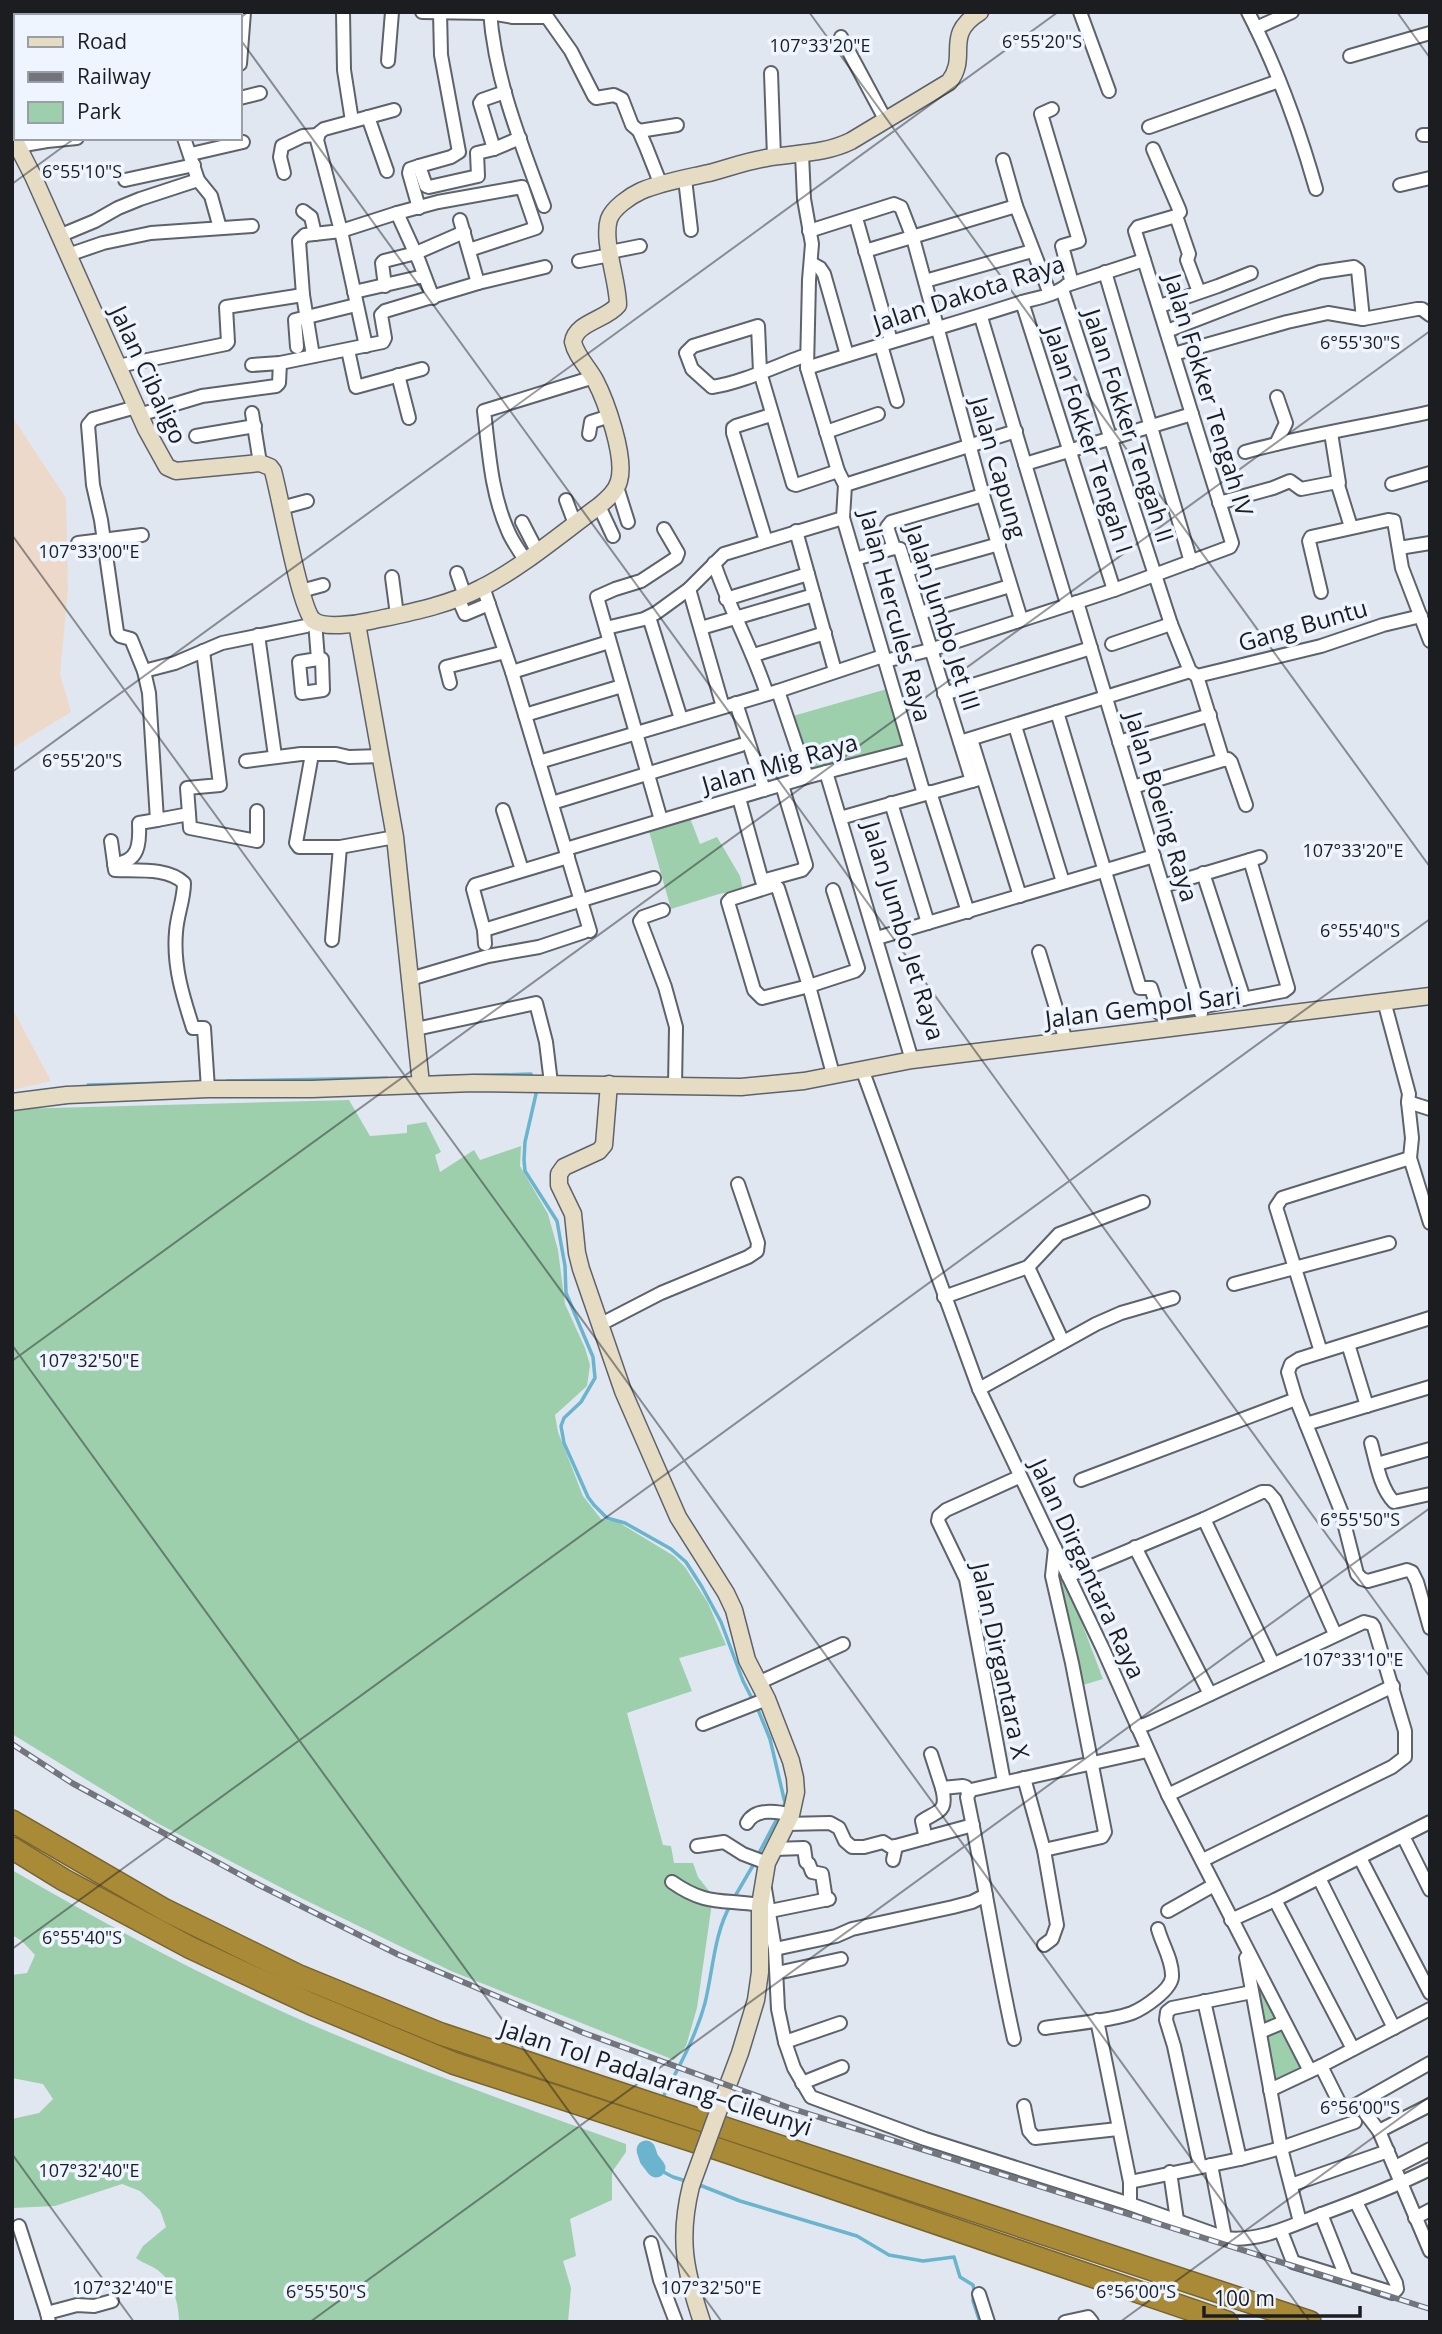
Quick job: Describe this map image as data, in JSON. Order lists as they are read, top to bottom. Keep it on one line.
{"streets":{"highway":["Jalan Tol Padalarang–Cileunyi"],"street":["Jalan Dakota Raya","Jalan Cibaligo","Jalan Fokker Tengah IV","Jalan Fokker Tengah II","Jalan Fokker Tengah I","Jalan Capung","Jalan Hercules Raya","Jalan Jumbo Jet III","Gang Buntu","Jalan Mig Raya","Jalan Boeing Raya","Jalan Jumbo Jet Raya","Jalan Gempol Sari","Jalan Dirgantara Raya","Jalan Dirgantara X"]},"crossings":[["Jalan Dakota Raya","Jalan Fokker Tengah IV"],["Jalan Dakota Raya","Jalan Fokker Tengah II"],["Jalan Dakota Raya","Jalan Fokker Tengah I"],["Jalan Dakota Raya","Jalan Capung"],["Jalan Dakota Raya","Jalan Hercules Raya"],["Jalan Dakota Raya","Jalan Boeing Raya"],["Jalan Fokker Tengah IV","Jalan Fokker Tengah II"],["Jalan Fokker Tengah IV","Jalan Fokker Tengah I"],["Jalan Fokker Tengah IV","Jalan Capung"],["Jalan Fokker Tengah IV","Jalan Hercules Raya"],["Jalan Fokker Tengah IV","Jalan Jumbo Jet III"],["Jalan Fokker Tengah IV","Jalan Boeing Raya"],["Jalan Fokker Tengah II","Gang Buntu"],["Jalan Capung","Jalan Jumbo Jet III"],["Jalan Hercules Raya","Jalan Mig Raya"],["Jalan Jumbo Jet III","Gang Buntu"],["Gang Buntu","Jalan Boeing Raya"],["Jalan Mig Raya","Jalan Jumbo Jet Raya"],["Jalan Boeing Raya","Jalan Gempol Sari"],["Jalan Jumbo Jet Raya","Jalan Gempol Sari"],["Jalan Gempol Sari","Jalan Dirgantara Raya"],["Jalan Dirgantara Raya","Jalan Dirgantara X"]],"legend":["Road","Railway","Park"],"scale_bar":"100 m","coordinates":["6°55'20\"S","107°33'20\"E","6°55'10\"S","6°55'30\"S","107°33'00\"E","6°55'40\"S","107°32'50\"E","6°55'50\"S","107°33'10\"E","6°56'00\"S","107°32'40\"E"]}
